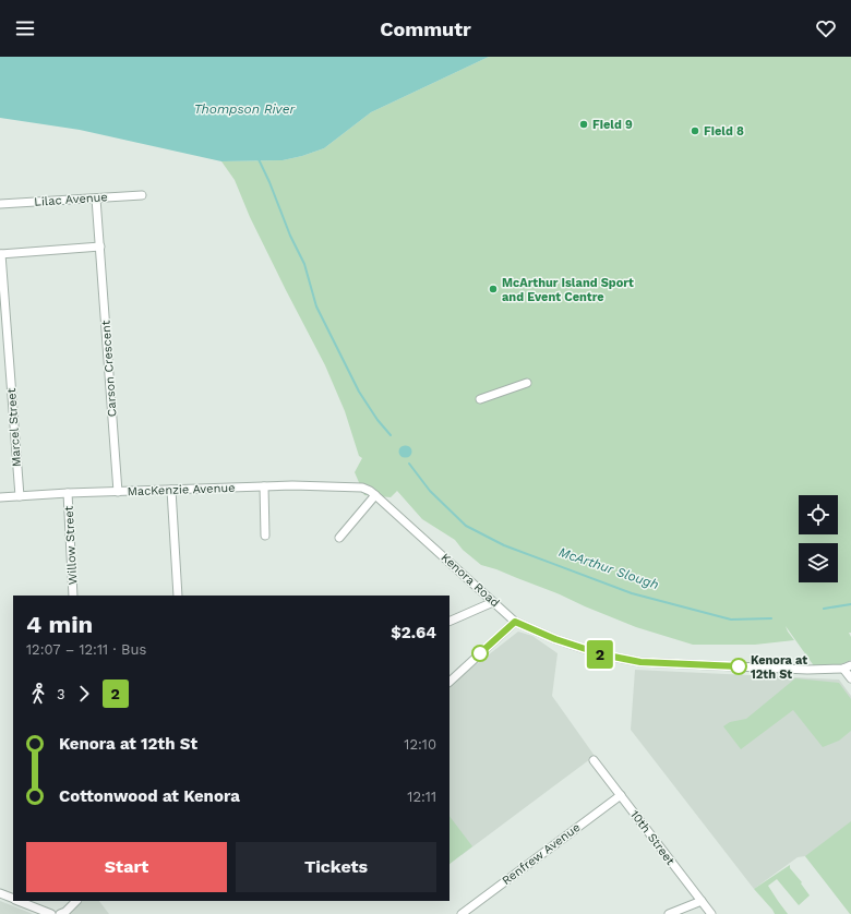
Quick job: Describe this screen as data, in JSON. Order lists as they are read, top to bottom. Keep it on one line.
{"streets":{"street":["Lilac Avenue","Carson Crescent","Marcel Street","MacKenzie Avenue","Willow Street","Kenora Road","10th Street","Renfrew Avenue"]},"crossings":[["Lilac Avenue","Carson Crescent"],["Carson Crescent","MacKenzie Avenue"],["Marcel Street","MacKenzie Avenue"],["MacKenzie Avenue","Willow Street"],["MacKenzie Avenue","Kenora Road"],["10th Street","Renfrew Avenue"]],"water":["Thompson River","McArthur Slough"],"places":["Field 9","Field 8","McArthur Island Sport and Event Centre","Kenora at 12th St"],"lines":["bus line 2"],"page":{"header":"Commutr","on_map":"2","heading":["4 min","12:07 – 12:11 · Bus","$2.64"],"legs":["3","2"],"list":[{"name":"Kenora at 12th St","value":"12:10"},{"name":"Cottonwood at Kenora","value":"12:11"}],"buttons":["Start","Tickets"]}}
